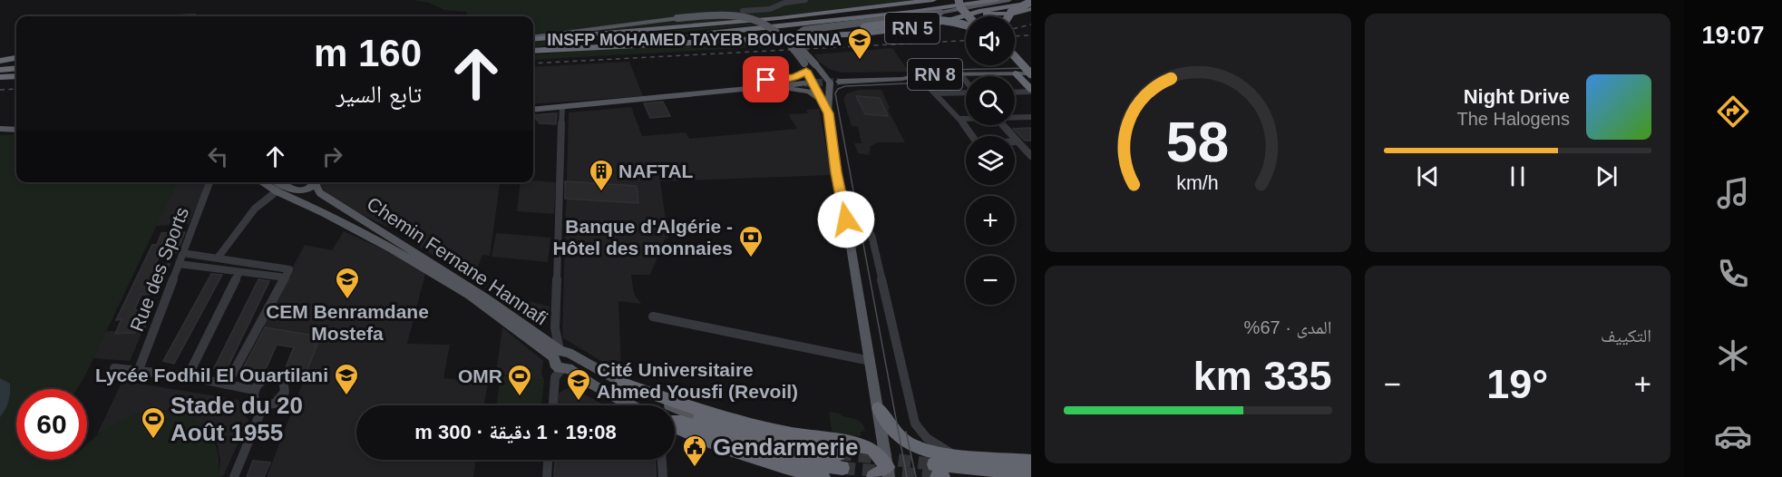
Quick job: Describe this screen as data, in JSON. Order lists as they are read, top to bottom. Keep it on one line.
{"streets":{"highway":["RN 5"],"main road":["RN 8","Chemin Fernane Hannafi"],"street":["Rue des Sports"]},"places":{"school or university":["INSFP MOHAMED TAYEB BOUCENNA","CEM Benramdane Mostefa","Lycée Fodhil El Ouartilani","Cité Universitaire Ahmed Yousfi (Revoil)"],"building":["NAFTAL"],"bank":["Banque d'Algérie - Hôtel des monnaies"],"sports":["OMR","Stade du 20 Août 1955"],"public building":["Gendarmerie"]},"page":{"tabs":"19:07","map_buttons":["+","−"],"turn":["160 m","تابع السير"],"song":["Night Drive","The Halogens"],"tile":["التكييف",["المدى · 67%","335 km"]],"heat":["−","19°","+"],"limit":"60","trip":"19:08 · 1 دقيقة · 300 m","gauge":["58","km/h"]}}
